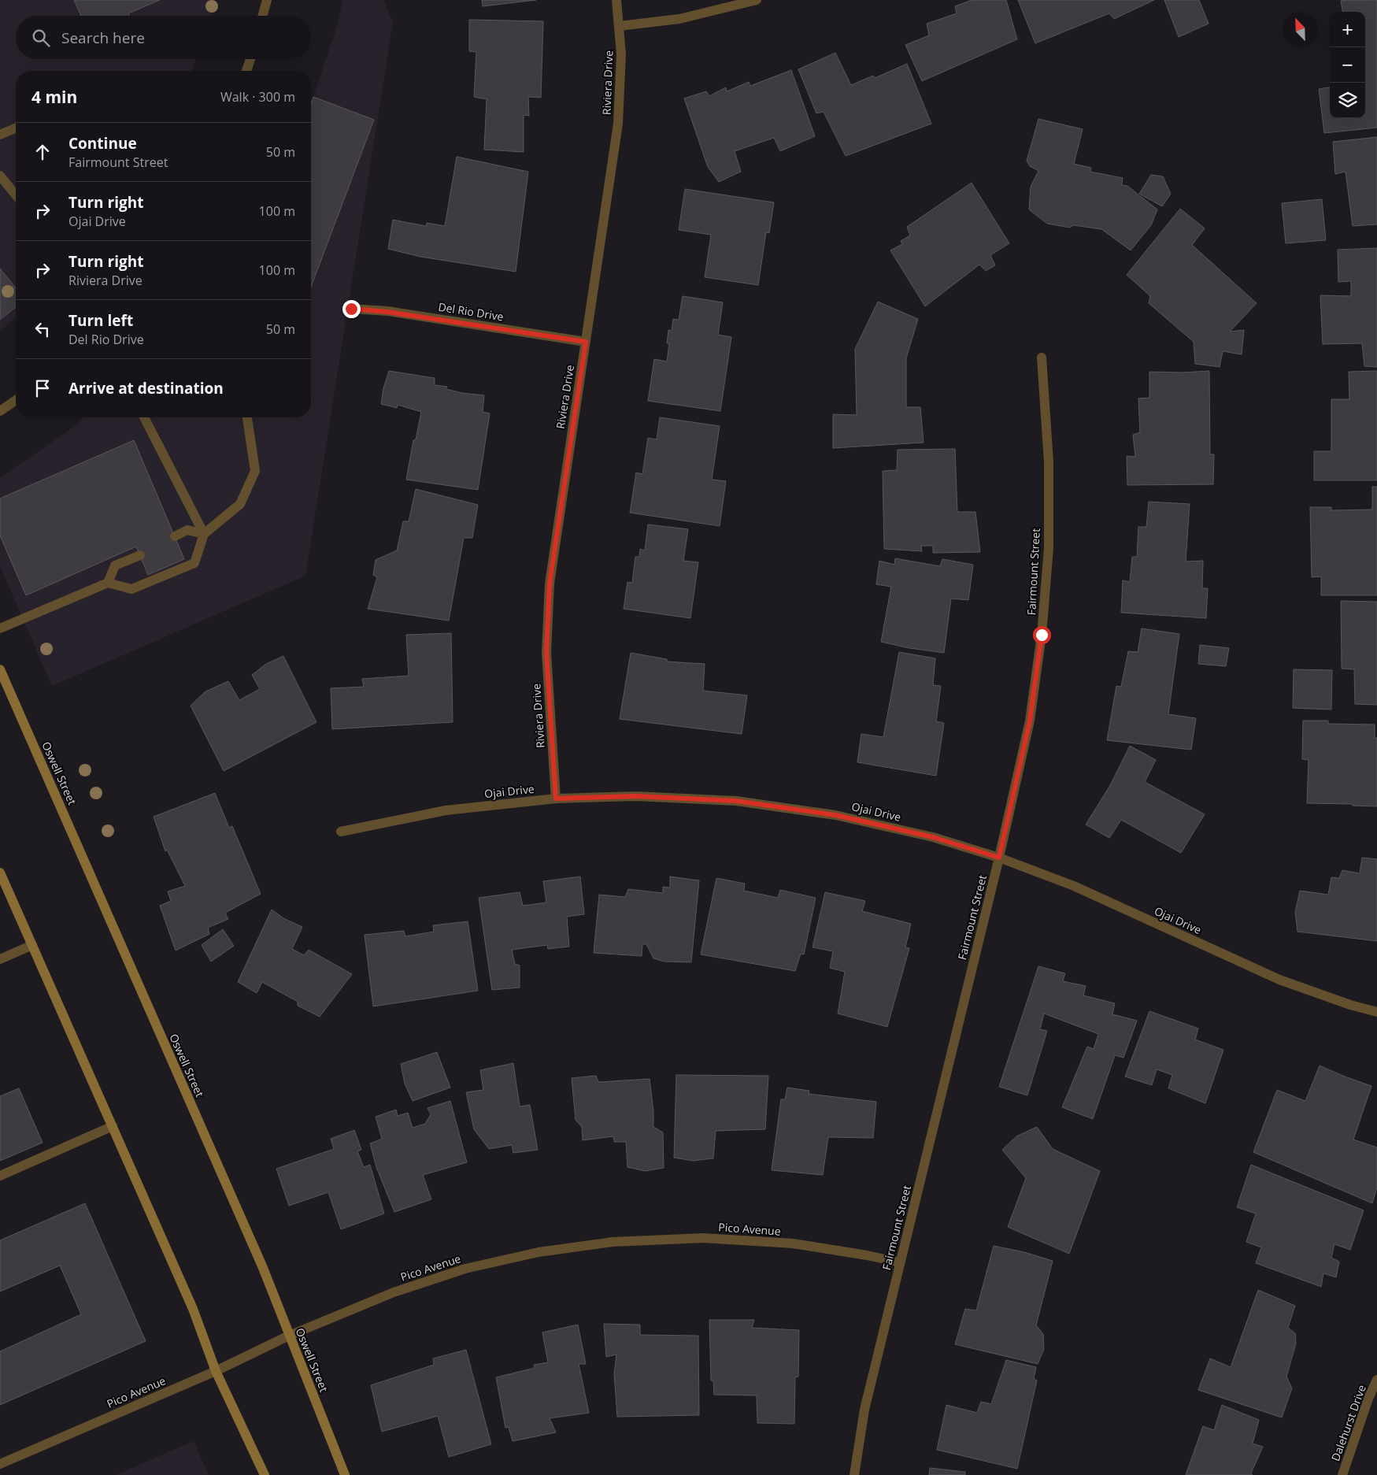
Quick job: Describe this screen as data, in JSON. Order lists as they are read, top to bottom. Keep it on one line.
{"streets":{"main road":["Oswell Street"],"street":["Riviera Drive","Del Rio Drive","Fairmount Street","Ojai Drive","Pico Avenue","Dalehurst Drive"]},"crossings":[["Riviera Drive","Del Rio Drive"],["Riviera Drive","Ojai Drive"],["Fairmount Street","Ojai Drive"],["Fairmount Street","Pico Avenue"],["Oswell Street","Pico Avenue"]],"north":"top left","page":{"map_buttons":["+","−"],"search":"Search here","heading":["4 min","Walk · 300 m"],"list":[["Continue","Fairmount Street","50 m"],["Turn right","Ojai Drive","100 m"],["Turn right","Riviera Drive","100 m"],["Turn left","Del Rio Drive","50 m"],"Arrive at destination"]}}
